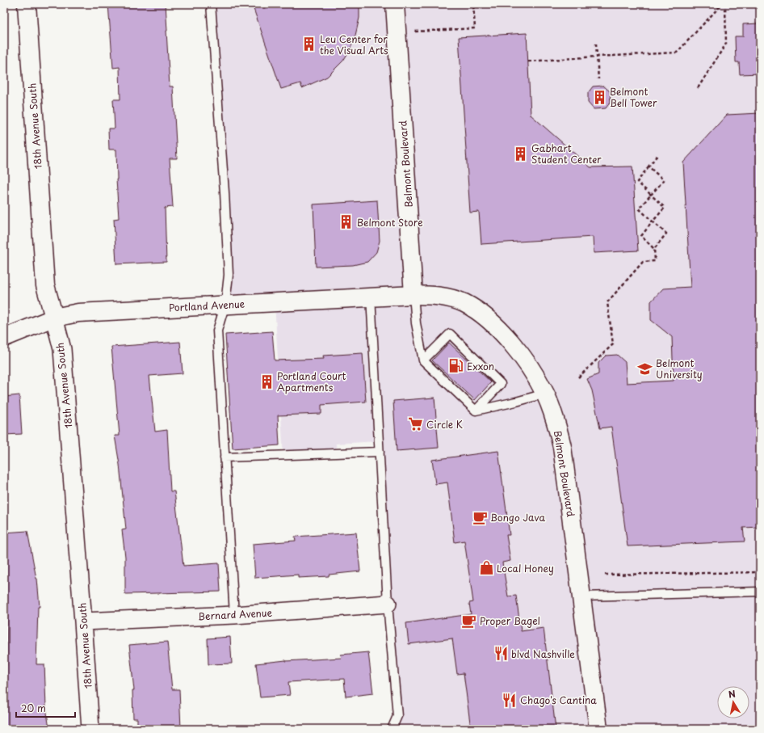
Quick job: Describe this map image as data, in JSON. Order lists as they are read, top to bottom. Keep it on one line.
{"streets":{"street":["18th Avenue South","Belmont Boulevard","Portland Avenue","Bernard Avenue"]},"crossings":[["18th Avenue South","Portland Avenue"],["18th Avenue South","Bernard Avenue"],["Belmont Boulevard","Portland Avenue"]],"places":{"building":["Leu Center for the Visual Arts","Belmont Bell Tower","Gabhart Student Center","Belmont Store","Portland Court Apartments"],"fuel station":["Exxon"],"school or university":["Belmont University"],"supermarket":["Circle K"],"cafe":["Bongo Java","Proper Bagel"],"shop":["Local Honey"],"restaurant":["blvd Nashville","Chago's Cantina"]},"scale_bar":"20 m","north":"top"}
